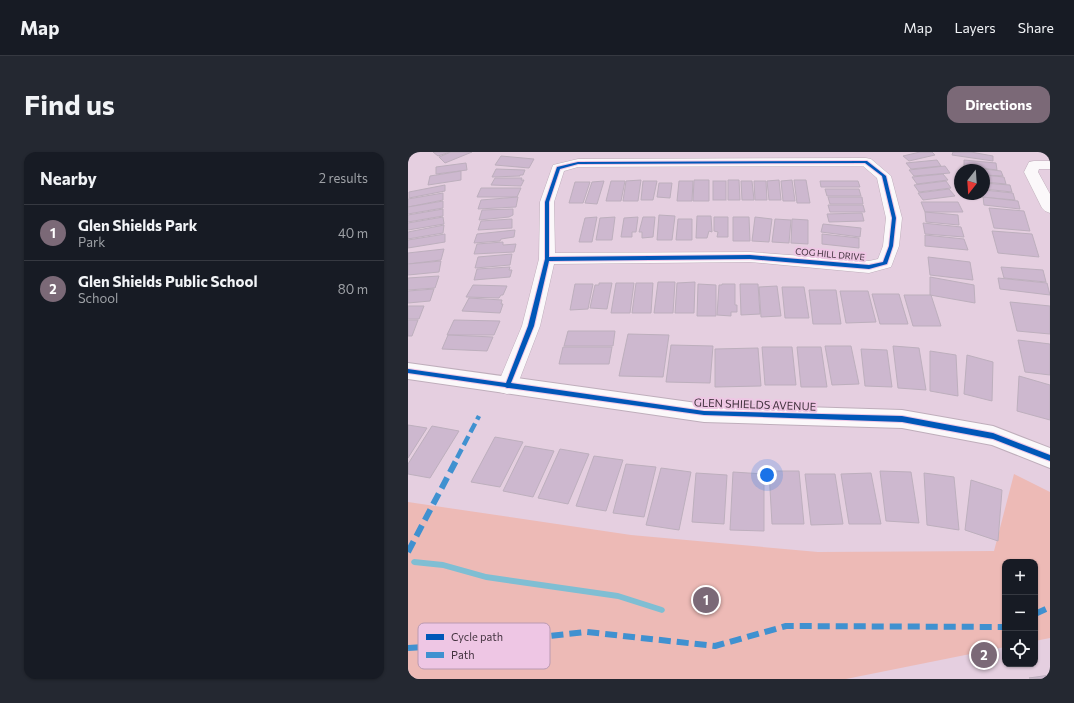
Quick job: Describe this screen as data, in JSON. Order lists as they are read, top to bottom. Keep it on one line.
{"streets":{"street":["COG HILL DRIVE","GLEN SHIELDS AVENUE"]},"crossings":[["COG HILL DRIVE","GLEN SHIELDS AVENUE"]],"legend":["Cycle path","Path"],"north":"bottom","page":{"header":"Map","nav":["Map","Layers","Share"],"buttons":"Directions","title":"Find us","heading":["Nearby","2 results"],"list":[{"mark":"1","name":"Glen Shields Park","note":"Park","value":"40 m"},{"mark":"2","name":"Glen Shields Public School","note":"School","value":"80 m"}],"map_buttons":["+","−"],"pins":["1","2"]}}
